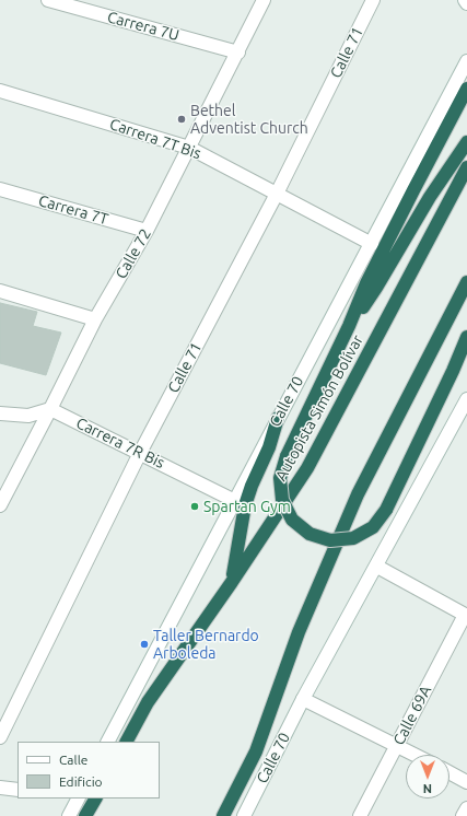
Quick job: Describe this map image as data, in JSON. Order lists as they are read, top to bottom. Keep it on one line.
{"streets":{"highway":["Autopista Simón Bolívar"],"street":["Carrera 7U","Calle 71","Carrera 7T Bis","Carrera 7T","Calle 72","Calle 70","Carrera 7R Bis","Calle 69A"]},"crossings":[["Carrera 7U","Calle 72"],["Calle 71","Carrera 7T Bis"],["Calle 71","Carrera 7R Bis"],["Carrera 7T Bis","Calle 72"],["Carrera 7T Bis","Calle 70"],["Carrera 7T","Calle 72"],["Calle 72","Carrera 7R Bis"],["Calle 70","Carrera 7R Bis"]],"places":["Bethel Adventist Church","Spartan Gym","Taller Bernardo Arboleda"],"legend":["Calle","Edificio"],"north":"bottom"}
